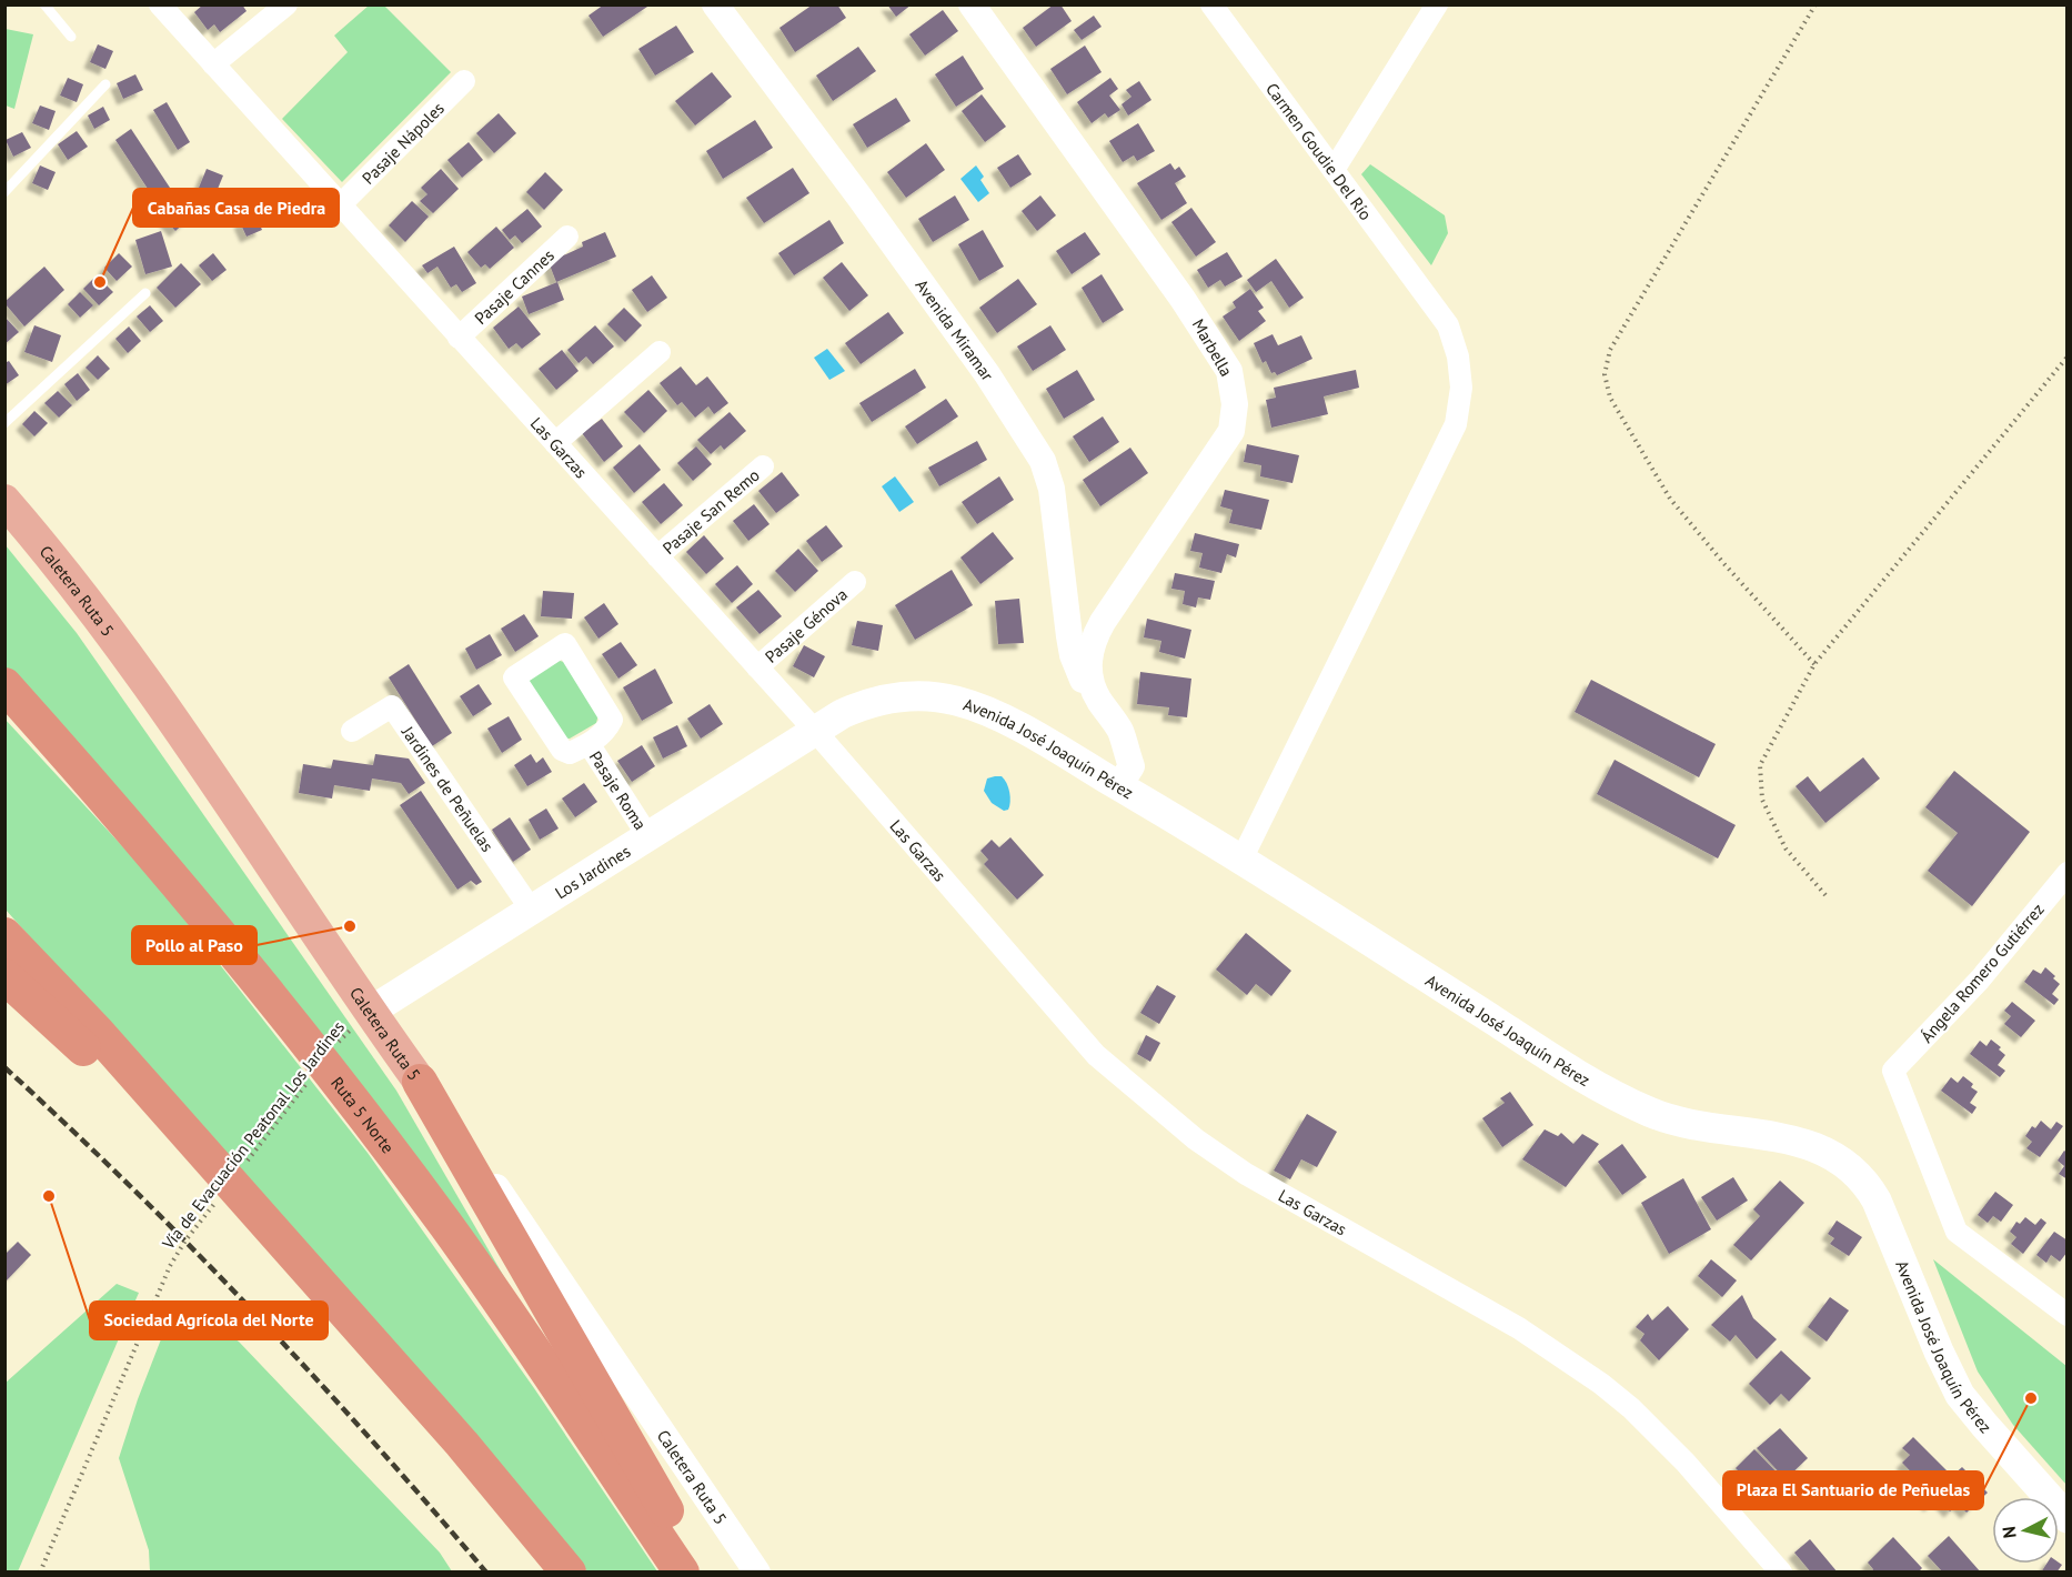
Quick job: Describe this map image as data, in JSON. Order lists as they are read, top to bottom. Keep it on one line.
{"streets":{"highway":["Ruta 5 Norte"],"main road":["Caletera Ruta 5","Avenida José Joaquín Pérez","Los Jardines"],"street":["Pasaje Nápoles","Carmen Goudie Del Río","Pasaje Cannes","Avenida Miramar","Marbella","Las Garzas","Pasaje San Remo","Pasaje Génova","Jardines de Peñuelas","Pasaje Roma","Ángela Romero Gutiérrez"],"path":["Vía de Evacuación Peatonal Los Jardines"]},"crossings":[["Pasaje Nápoles","Las Garzas"],["Carmen Goudie Del Río","Avenida José Joaquín Pérez"],["Pasaje Cannes","Las Garzas"],["Avenida Miramar","Marbella"],["Marbella","Avenida José Joaquín Pérez"],["Las Garzas","Pasaje San Remo"],["Las Garzas","Pasaje Génova"],["Las Garzas","Avenida José Joaquín Pérez"],["Las Garzas","Los Jardines"],["Caletera Ruta 5","Los Jardines"],["Caletera Ruta 5","Vía de Evacuación Peatonal Los Jardines"],["Avenida José Joaquín Pérez","Los Jardines"],["Jardines de Peñuelas","Los Jardines"],["Pasaje Roma","Los Jardines"],["Los Jardines","Vía de Evacuación Peatonal Los Jardines"],["Ruta 5 Norte","Vía de Evacuación Peatonal Los Jardines"]],"places":["Cabañas Casa de Piedra","Pollo al Paso","Sociedad Agrícola del Norte","Plaza El Santuario de Peñuelas"],"north":"left"}
